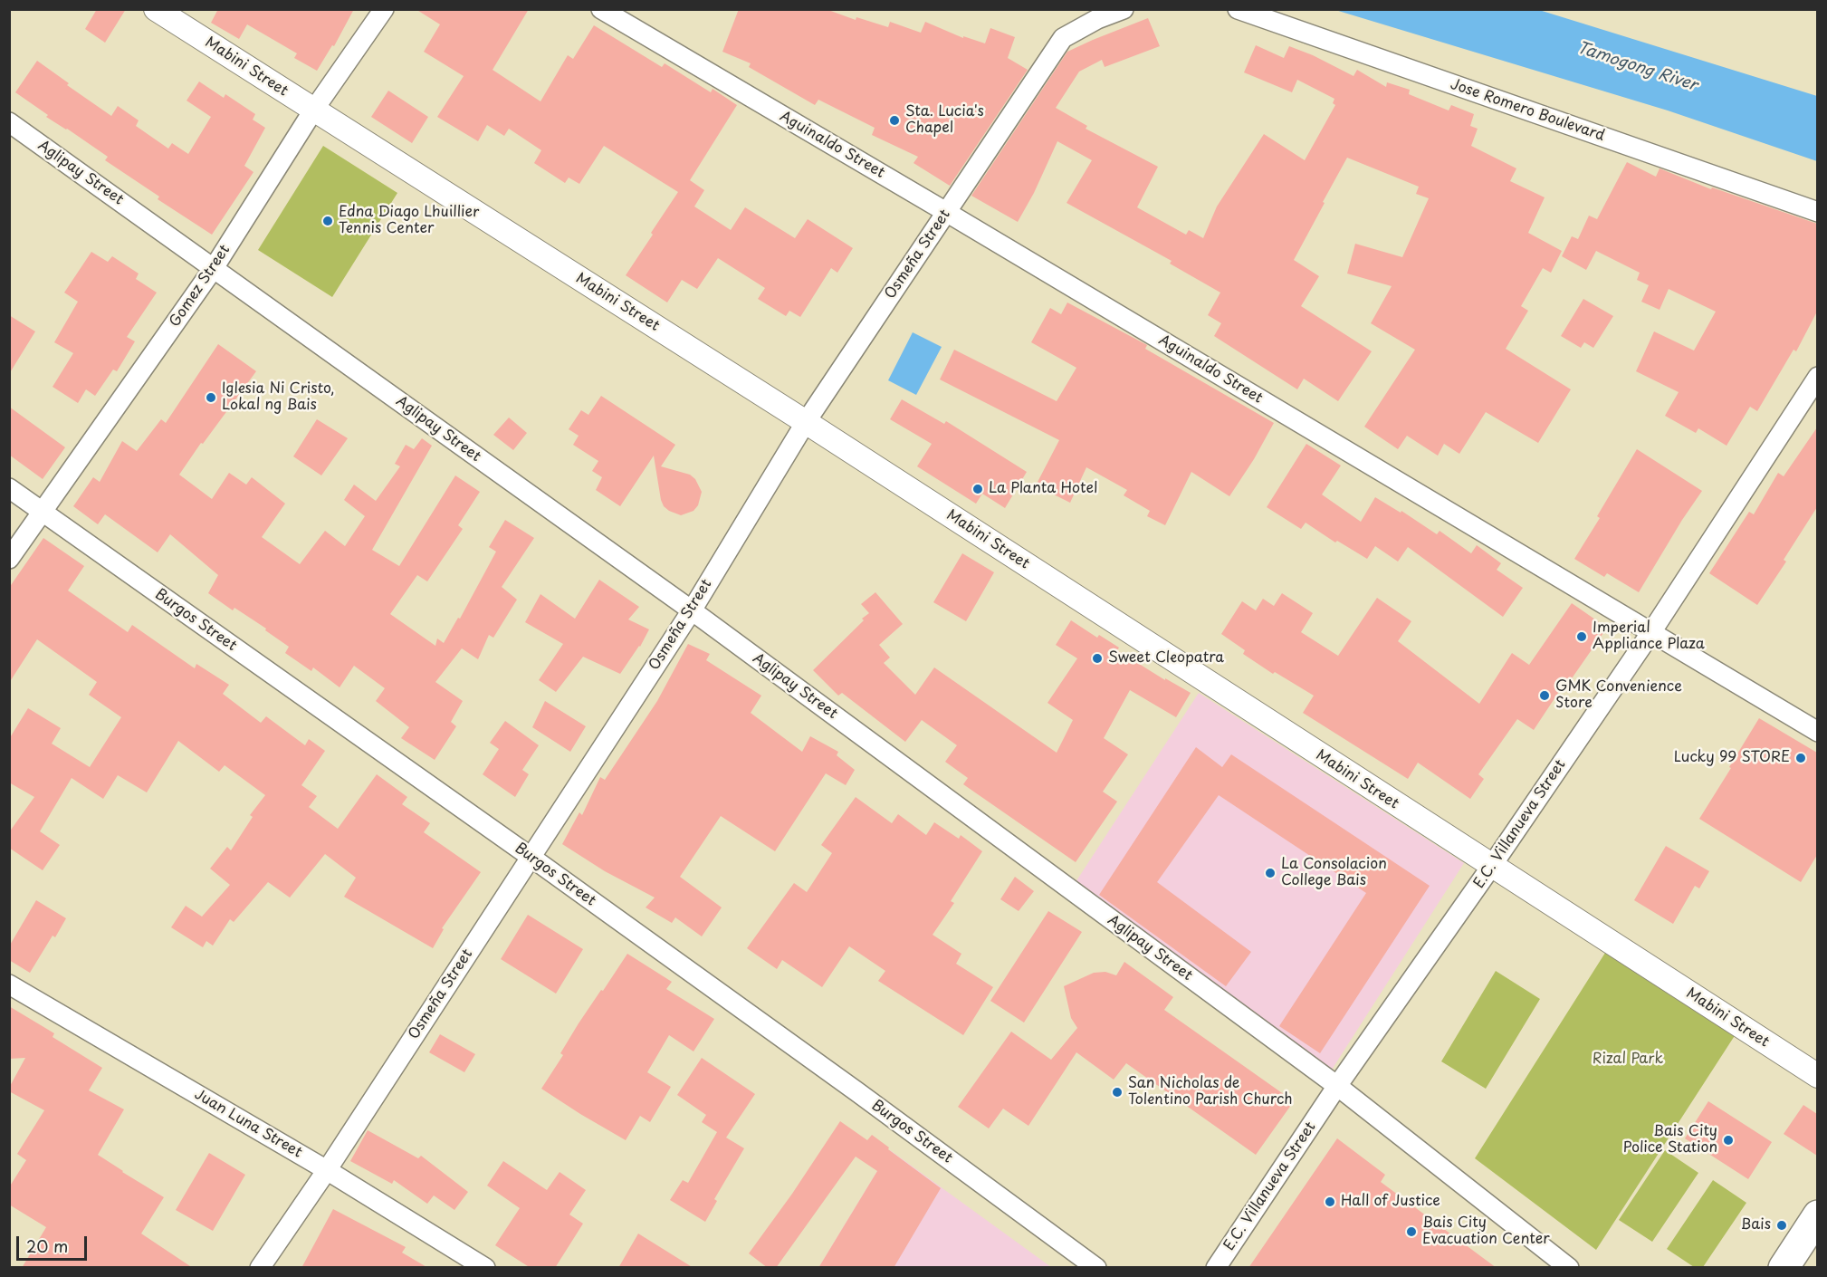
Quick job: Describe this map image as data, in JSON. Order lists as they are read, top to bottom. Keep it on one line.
{"streets":{"street":["Mabini Street","Jose Romero Boulevard","Aguinaldo Street","Aglipay Street","Osmeña Street","Gomez Street","Burgos Street","E.C. Villanueva Street","Juan Luna Street"]},"crossings":[["Mabini Street","Osmeña Street"],["Mabini Street","Gomez Street"],["Mabini Street","E.C. Villanueva Street"],["Aguinaldo Street","Osmeña Street"],["Aguinaldo Street","E.C. Villanueva Street"],["Aglipay Street","Osmeña Street"],["Aglipay Street","Gomez Street"],["Aglipay Street","E.C. Villanueva Street"],["Osmeña Street","Burgos Street"],["Osmeña Street","Juan Luna Street"],["Gomez Street","Burgos Street"]],"water":["Tamogong River"],"parks":["Rizal Park"],"places":["Sta. Lucia's Chapel","Edna Diago Lhuillier Tennis Center","Iglesia Ni Cristo, Lokal ng Bais","La Planta Hotel","Imperial Appliance Plaza","Sweet Cleopatra","GMK Convenience Store","Lucky 99 STORE","La Consolacion College Bais","San Nicholas de Tolentino Parish Church","Bais City Police Station","Hall of Justice","Bais","Bais City Evacuation Center"],"scale_bar":"20 m"}
